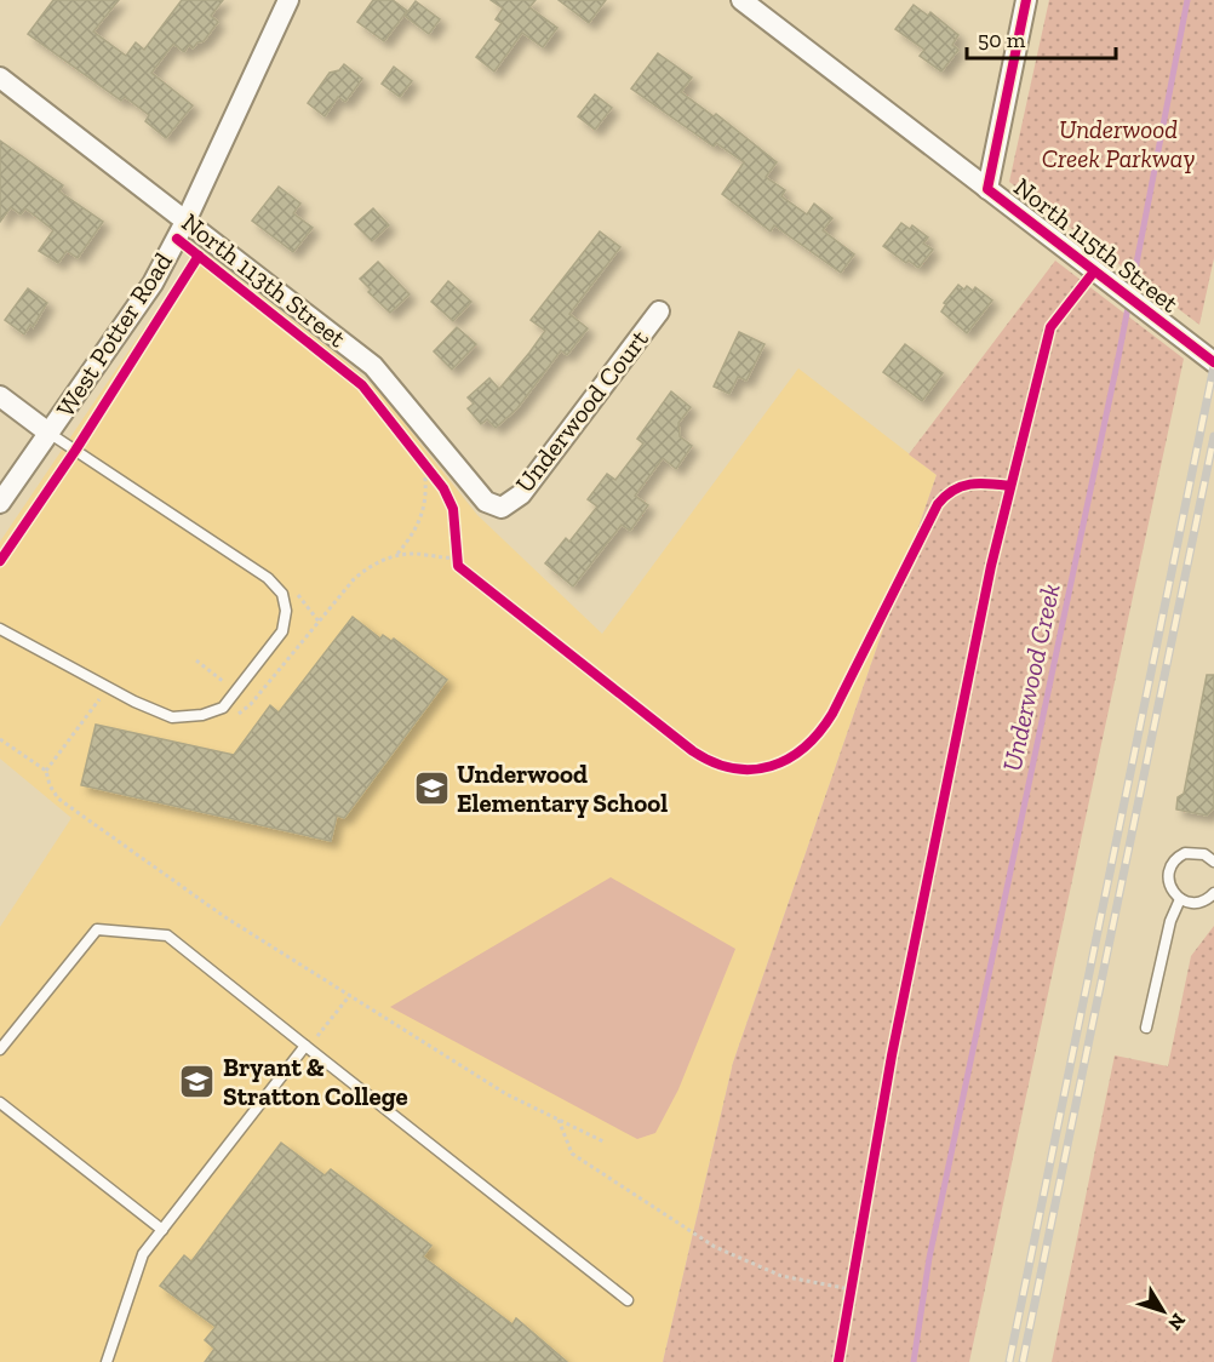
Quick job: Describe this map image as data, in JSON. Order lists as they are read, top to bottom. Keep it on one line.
{"streets":{"street":["North 115th Street","North 113th Street","West Potter Road","Underwood Court"]},"crossings":[["North 113th Street","West Potter Road"],["North 113th Street","Underwood Court"]],"water":["Underwood Creek"],"parks":["Underwood Creek Parkway"],"places":{"school or university":["Underwood Elementary School","Bryant & Stratton College"]},"scale_bar":"50 m","north":"bottom right"}
